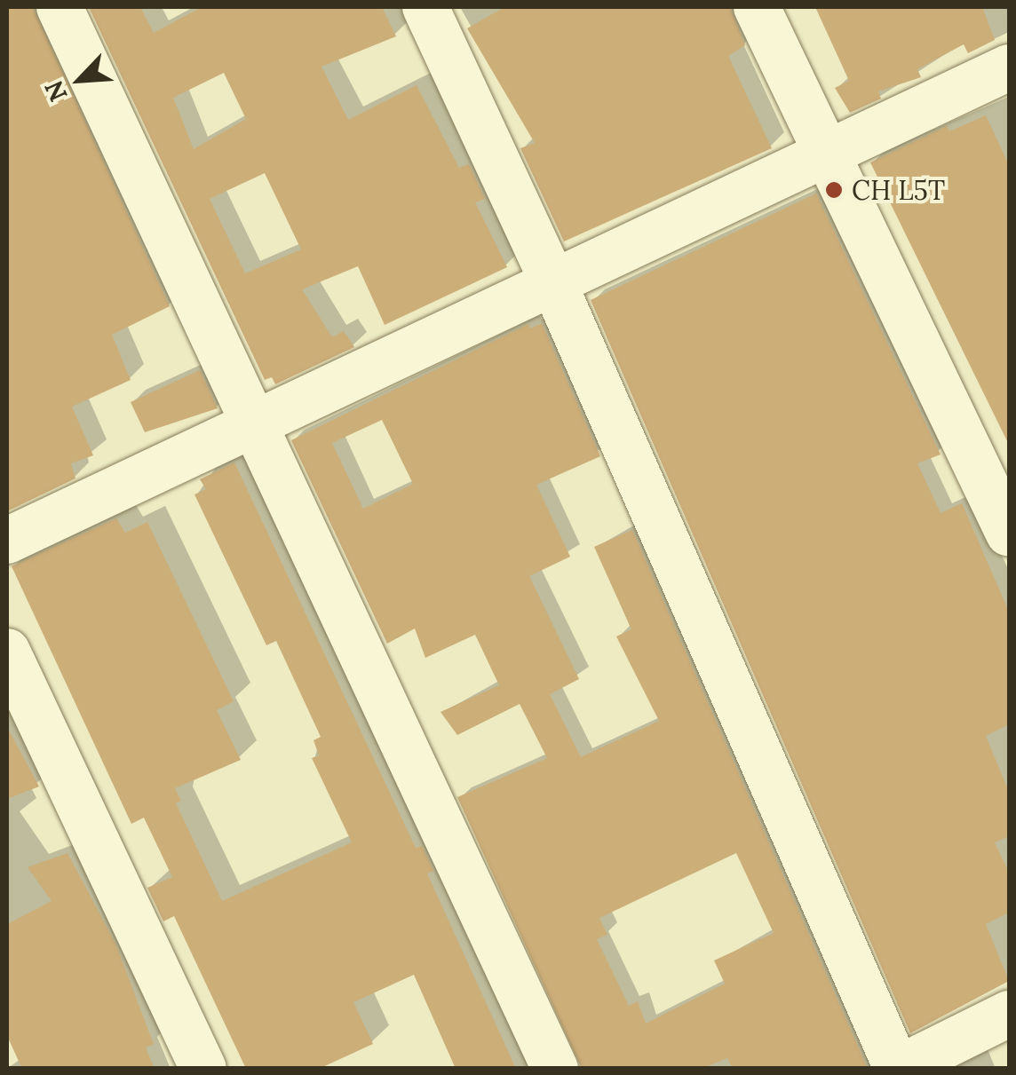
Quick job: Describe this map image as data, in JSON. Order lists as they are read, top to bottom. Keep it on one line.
{"places":["CH L5T"],"north":"bottom left"}
